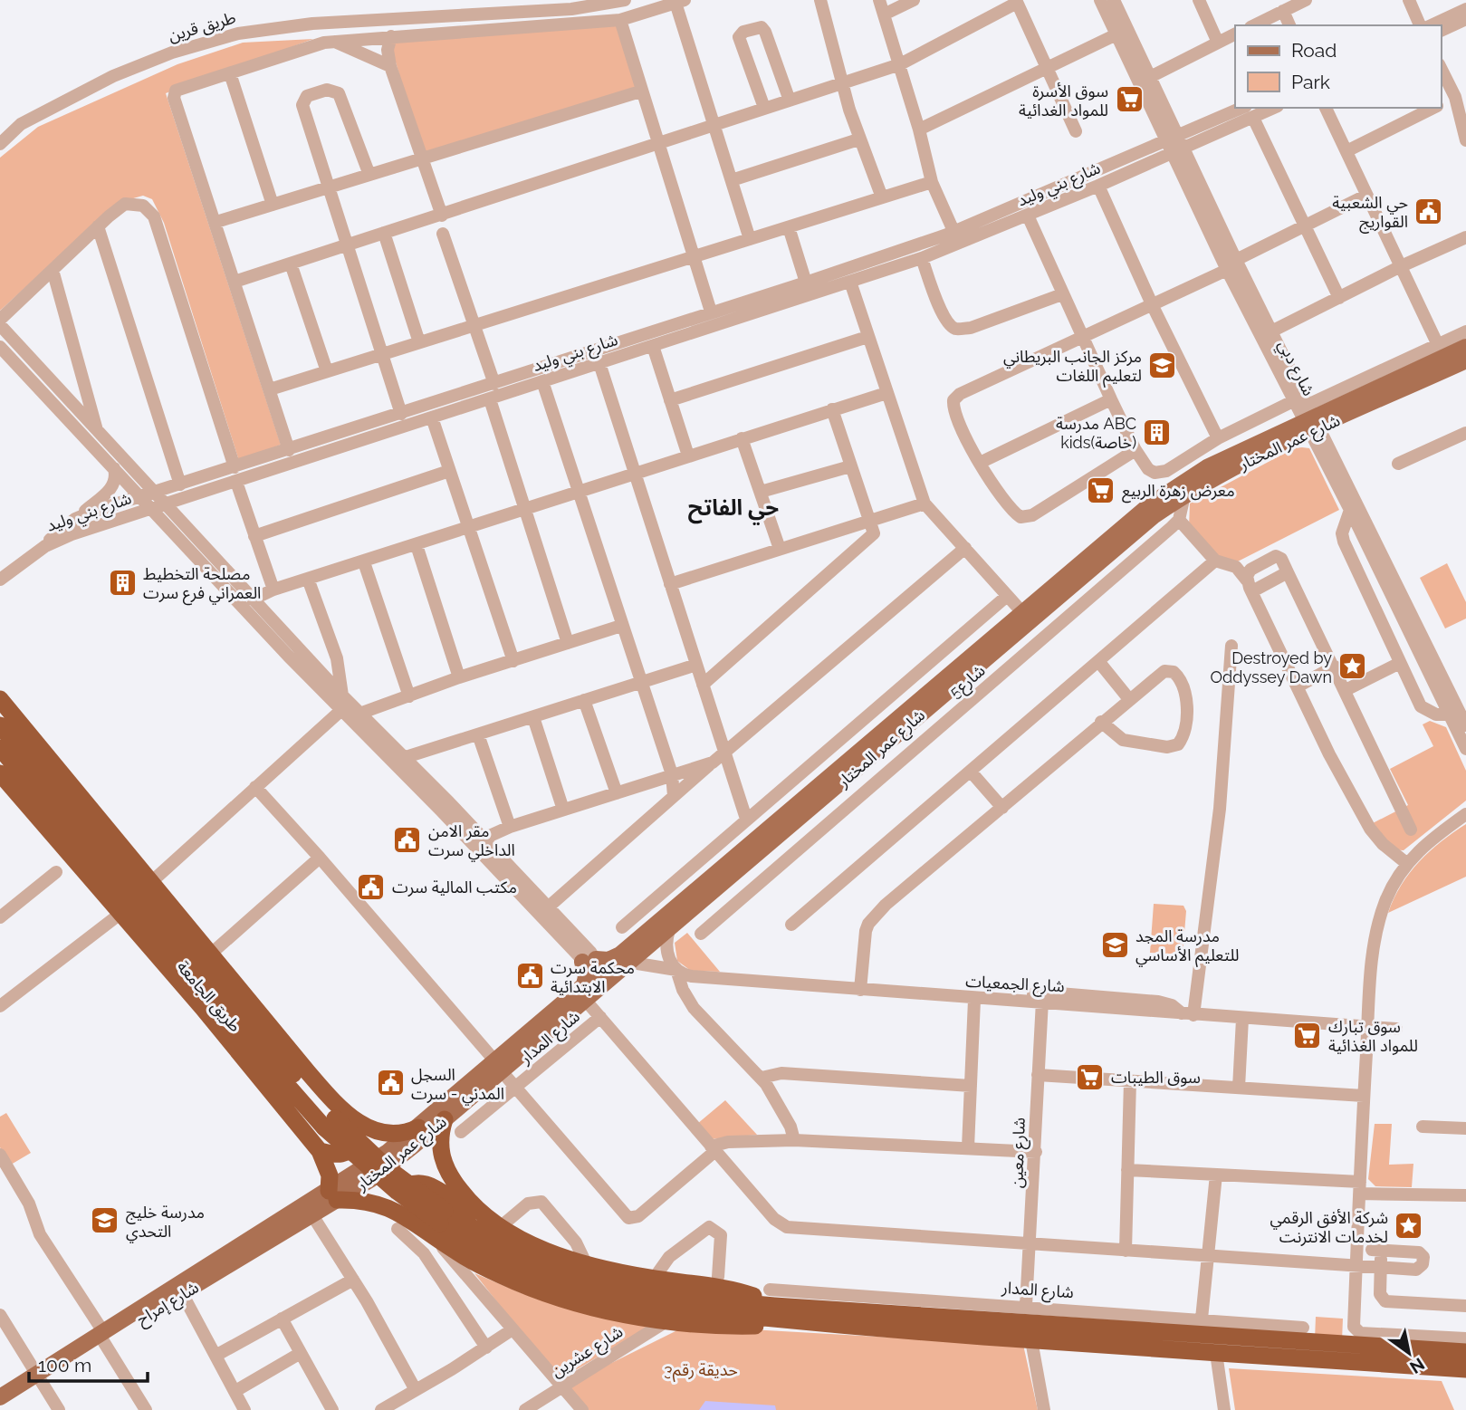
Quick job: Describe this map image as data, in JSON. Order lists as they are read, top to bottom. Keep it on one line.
{"streets":{"highway":["طريق الجامعة"],"main road":["شارع عمر المختار","شارع إمراح"],"street":["طريق قرين","شارع بني وليد","شارع دبي","شارع5","شارع الجمعيات","شارع المدار","شارع معين","شارع عشرين"]},"crossings":[["شارع بني وليد","شارع دبي"],["شارع دبي","شارع عمر المختار"],["شارع عمر المختار","شارع الجمعيات"],["شارع عمر المختار","شارع إمراح"],["شارع الجمعيات","شارع معين"],["شارع المدار","شارع معين"]],"districts":["حي الفاتح"],"parks":["حديقة رقم3"],"places":{"supermarket":["سوق الأسرة للمواد الغدائية","معرض زهرة الربيع","سوق تبارك للمواد الغذائية","سوق الطيبات"],"public building":["حي الشعبية القواريج","مقر الامن الداخلي سرت","مكتب المالية سرت","محكمة سرت الابتدائية","السجل المدني - سرت"],"school or university":["مركز الجانب البريطاني لتعليم اللغات","مدرسة المجد للتعليم الأساسي","مدرسة خليج التحدي"],"building":["مدرسة ABC kids(خاصة)","مصلحة التخطيط العمراني فرع سرت"],"place":["Destroyed by Oddyssey Dawn","شركة الأفق الرقمي لخدمات الانترنت"]},"legend":["Road","Park"],"scale_bar":"100 m","north":"bottom right"}
